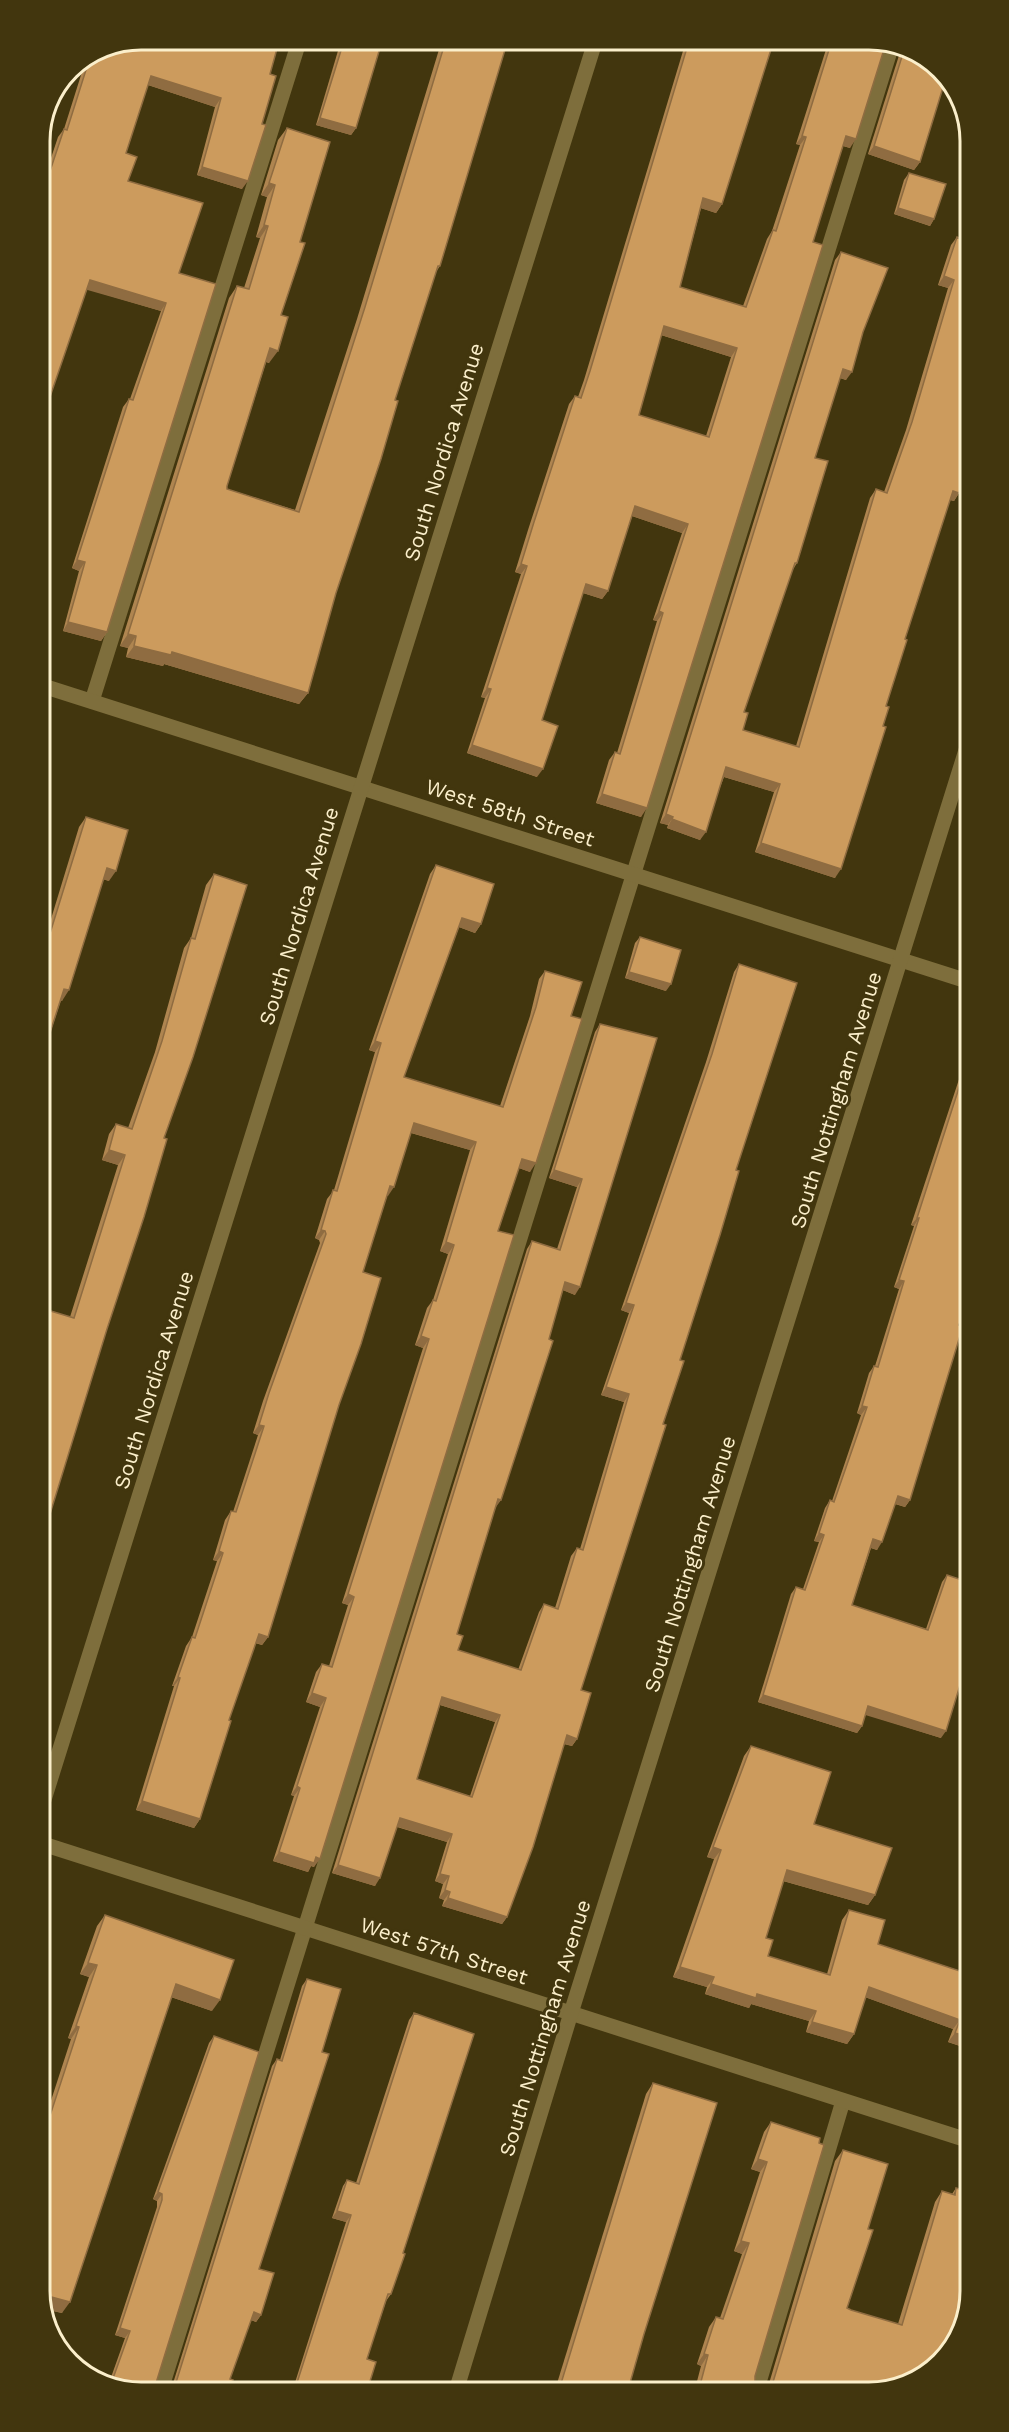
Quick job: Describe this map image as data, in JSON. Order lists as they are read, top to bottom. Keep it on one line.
{"streets":{"street":["South Nordica Avenue","West 58th Street","South Nottingham Avenue","West 57th Street"]},"crossings":[["South Nordica Avenue","West 58th Street"],["West 58th Street","South Nottingham Avenue"],["South Nottingham Avenue","West 57th Street"]]}
